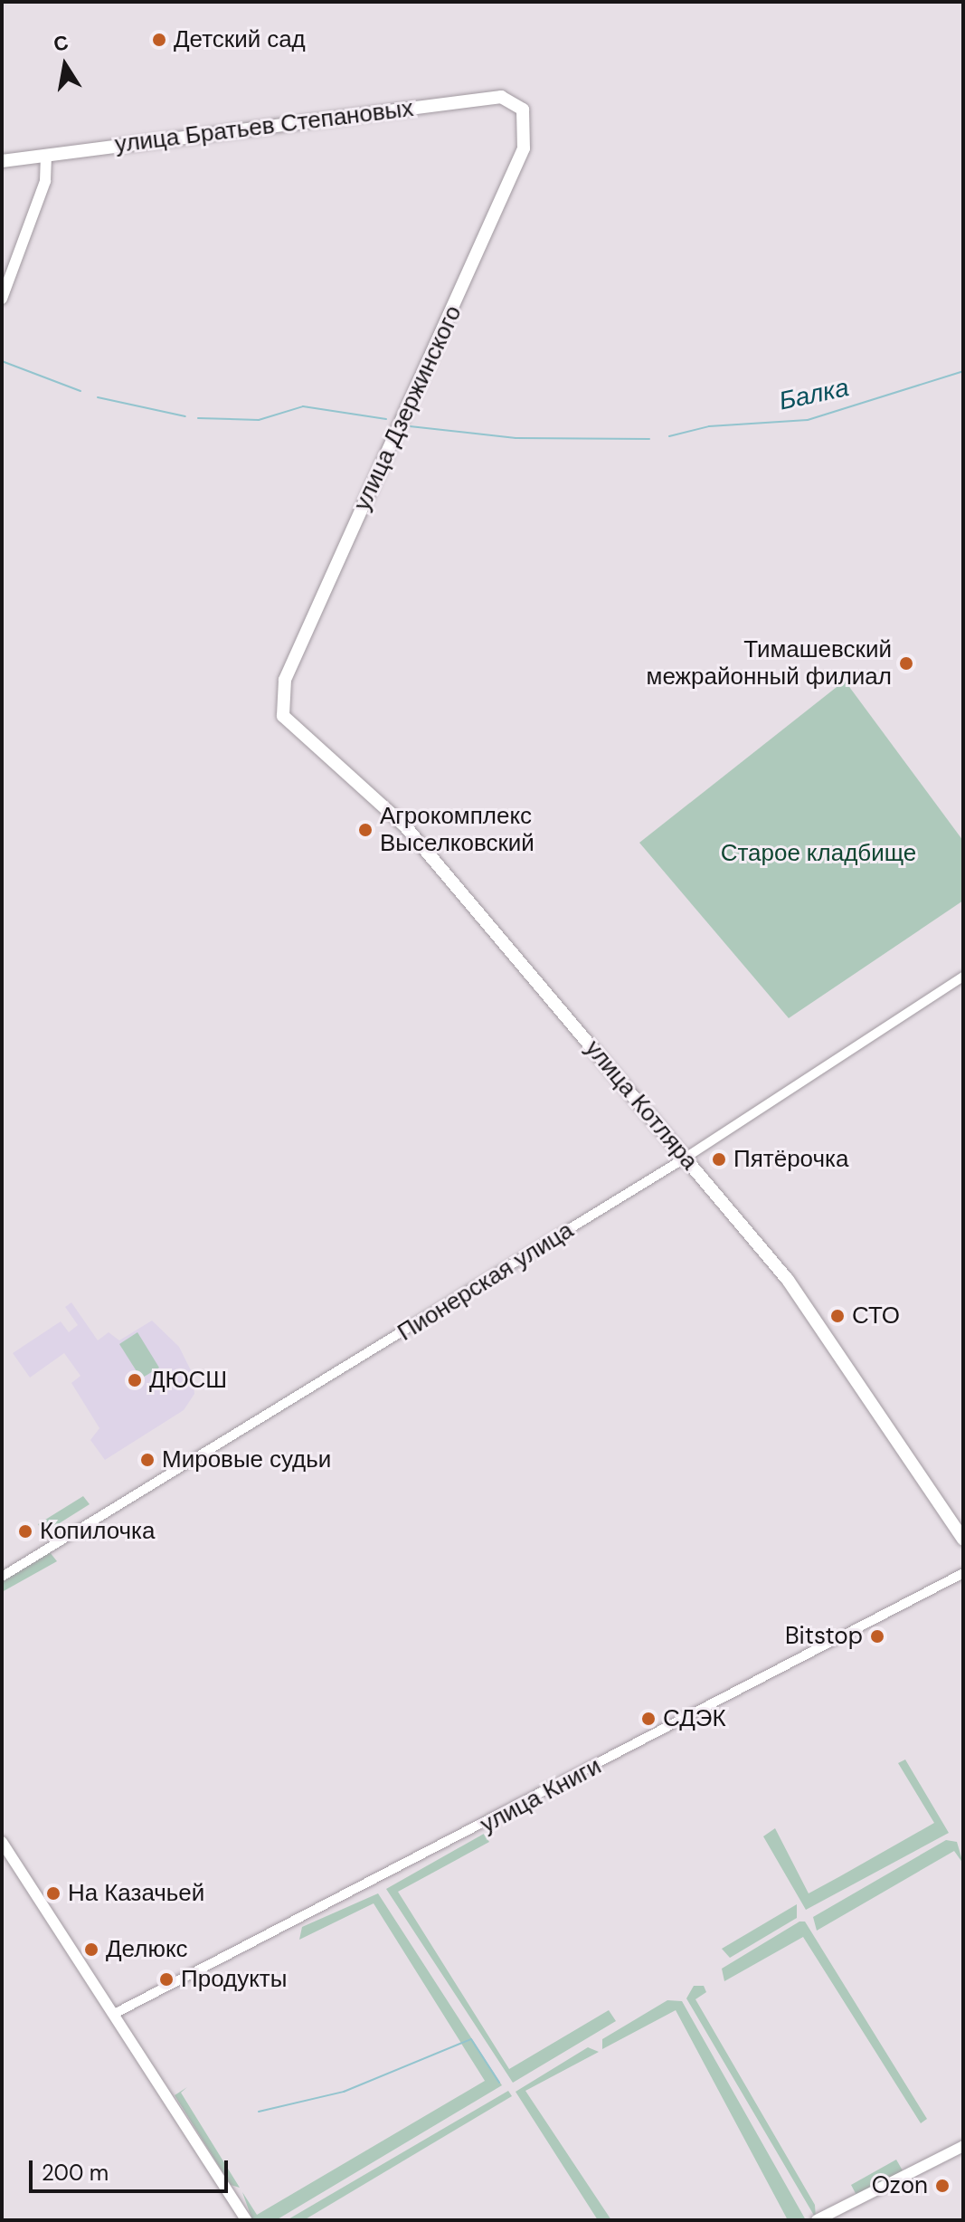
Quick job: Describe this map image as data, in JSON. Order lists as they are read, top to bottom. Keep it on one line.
{"streets":{"main road":["улица Братьев Степановых","улица Дзержинского","улица Котляра"],"street":["Пионерская улица","улица Книги"]},"crossings":[["улица Братьев Степановых","улица Дзержинского"],["улица Дзержинского","улица Котляра"],["улица Котляра","Пионерская улица"]],"water":["Балка"],"parks":["Старое кладбище"],"places":["Детский сад","Тимашевский межрайонный филиал","Агрокомплекс Выселковский","Пятёрочка","СТО","ДЮСШ","Мировые судьи","Копилочка","Bitstop","СДЭК","На Казачьей","Делюкс","Продукты","Ozon"],"scale_bar":"200 m","north":"top"}
